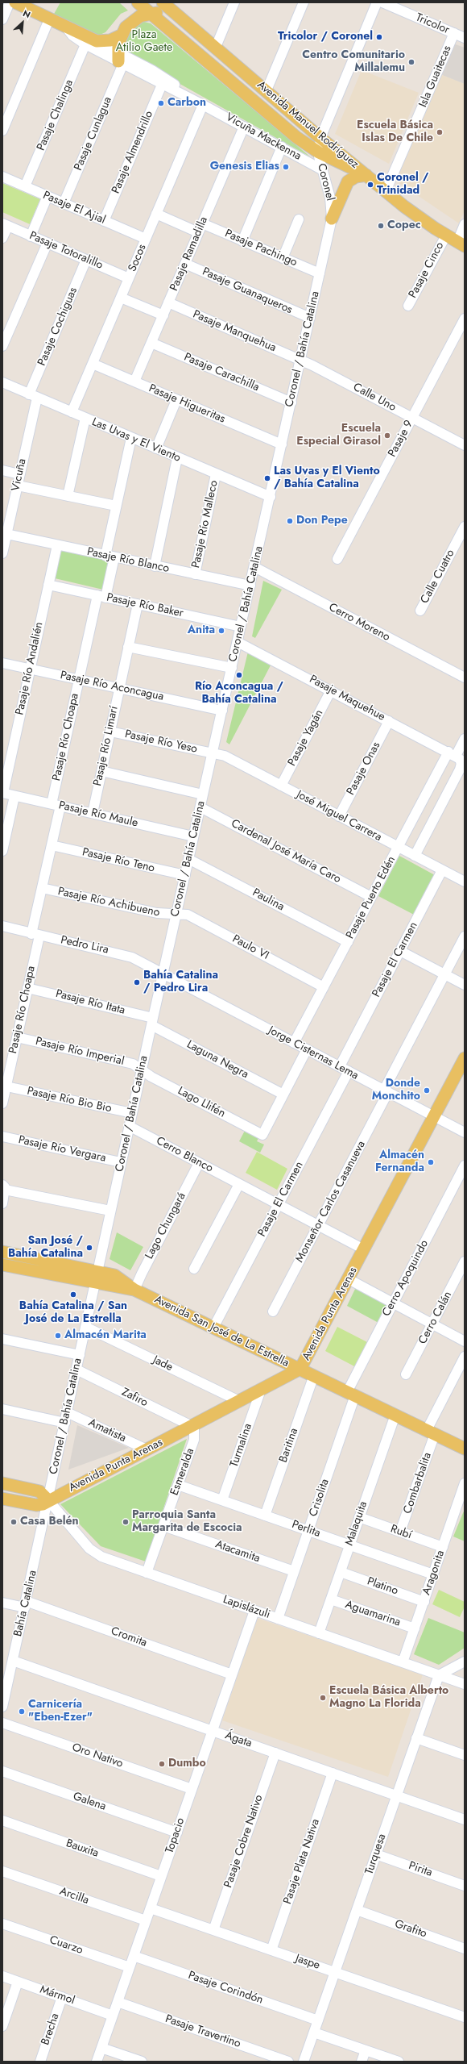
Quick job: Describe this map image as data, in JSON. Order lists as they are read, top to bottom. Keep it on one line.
{"streets":{"main road":["Avenida Manuel Rodríguez","Vicuña Mackenna","Avenida Punta Arenas","Avenida San José de La Estrella"],"street":["Tricolor","Isla Guaitecas","Pasaje Chalinga","Pasaje Cunlagua","Pasaje Almendrillo","Coronel","Pasaje El Ajial","Pasaje Pachingo","Pasaje Totoralillo","Pasaje Ramadilla","Socos","Pasaje Cinco","Pasaje Guanaqueros","Pasaje Cochiguas","Pasaje Manquehua","Coronel / Bahía Catalina","Pasaje Carachilla","Calle Uno","Pasaje Higueritas","Pasaje 9","Las Uvas y El Viento","Vicuña","Pasaje Río Malleco","Pasaje Río Blanco","Calle Cuatro","Pasaje Río Baker","Cerro Moreno","Pasaje Río Andalién","Pasaje Río Aconcagua","Pasaje Maquehue","Pasaje Río Choapa","Pasaje Yagán","Pasaje Río Yeso","Pasaje Río Limarí","Pasaje Onas","Pasaje Río Maule","José Miguel Carrera","Cardenal José María Caro","Pasaje Río Teno","Pasaje Puerto Edén","Paulina","Pasaje Río Achibueno","Pedro Lira","Paulo VI","Pasaje El Carmen","Pasaje Río Itata","Pasaje Río Imperial","Jorge Cisternas Lema","Laguna Negra","Pasaje Río Bio Bio","Lago Llifén","Pasaje Río Vergara","Cerro Blanco","Monseñor Carlos Casanueva","Lago Chungará","Cerro Apoquindo","Cerro Calán","Jade","Zafiro","Amatista","Turmalina","Baritina","Esmeralda","Combarbalita","Crisolita","Malaquita","Perlita","Rubí","Atacamita","Aragonita","Platino","Bahía Catalina","Lapislázuli","Aguamarina","Cromita","Ágata","Oro Nativo","Galena","Topacio","Pasaje Cobre Nativo","Bauxita","Turquesa","Pasaje Plata Nativa","Pirita","Arcilla","Grafito","Cuarzo","Jaspe","Pasaje Corindón","Mármol","Brecha","Pasaje Travertino"]},"crossings":[["Tricolor","Isla Guaitecas"],["Pasaje Chalinga","Vicuña Mackenna"],["Pasaje Chalinga","Pasaje El Ajial"],["Avenida Manuel Rodríguez","Coronel"],["Pasaje Cunlagua","Vicuña Mackenna"],["Pasaje Cunlagua","Pasaje El Ajial"],["Vicuña Mackenna","Pasaje Almendrillo"],["Vicuña Mackenna","Coronel"],["Vicuña Mackenna","Pasaje Ramadilla"],["Vicuña Mackenna","Socos"],["Pasaje Almendrillo","Pasaje El Ajial"],["Coronel","Coronel / Bahía Catalina"],["Pasaje El Ajial","Socos"],["Pasaje Pachingo","Pasaje Ramadilla"],["Pasaje Pachingo","Socos"],["Pasaje Pachingo","Coronel / Bahía Catalina"],["Pasaje Totoralillo","Socos"],["Pasaje Totoralillo","Pasaje Cochiguas"],["Pasaje Ramadilla","Pasaje Guanaqueros"],["Pasaje Ramadilla","Pasaje Manquehua"],["Pasaje Ramadilla","Pasaje Carachilla"],["Pasaje Ramadilla","Pasaje Higueritas"],["Socos","Pasaje Higueritas"],["Socos","Las Uvas y El Viento"],["Pasaje Guanaqueros","Coronel / Bahía Catalina"],["Pasaje Cochiguas","Las Uvas y El Viento"],["Pasaje Cochiguas","Vicuña"],["Pasaje Manquehua","Coronel / Bahía Catalina"],["Pasaje Manquehua","Calle Uno"],["Coronel / Bahía Catalina","Pasaje Carachilla"],["Coronel / Bahía Catalina","Calle Uno"],["Coronel / Bahía Catalina","Pasaje Higueritas"],["Coronel / Bahía Catalina","Las Uvas y El Viento"],["Coronel / Bahía Catalina","Pasaje Río Blanco"],["Coronel / Bahía Catalina","Pasaje Río Baker"],["Coronel / Bahía Catalina","Cerro Moreno"],["Coronel / Bahía Catalina","Pasaje Río Aconcagua"],["Coronel / Bahía Catalina","Pasaje Maquehue"],["Coronel / Bahía Catalina","Pasaje Río Yeso"],["Coronel / Bahía Catalina","Pasaje Río Maule"],["Coronel / Bahía Catalina","José Miguel Carrera"],["Coronel / Bahía Catalina","Cardenal José María Caro"],["Coronel / Bahía Catalina","Pasaje Río Teno"],["Coronel / Bahía Catalina","Paulina"],["Coronel / Bahía Catalina","Pasaje Río Achibueno"],["Coronel / Bahía Catalina","Pedro Lira"],["Coronel / Bahía Catalina","Paulo VI"],["Coronel / Bahía Catalina","Pasaje Río Itata"],["Coronel / Bahía Catalina","Pasaje Río Imperial"],["Coronel / Bahía Catalina","Jorge Cisternas Lema"],["Coronel / Bahía Catalina","Laguna Negra"],["Coronel / Bahía Catalina","Pasaje Río Bio Bio"],["Coronel / Bahía Catalina","Lago Llifén"],["Coronel / Bahía Catalina","Pasaje Río Vergara"],["Coronel / Bahía Catalina","Cerro Blanco"],["Coronel / Bahía Catalina","Avenida Punta Arenas"],["Coronel / Bahía Catalina","Avenida San José de La Estrella"],["Coronel / Bahía Catalina","Jade"],["Coronel / Bahía Catalina","Zafiro"],["Coronel / Bahía Catalina","Amatista"],["Coronel / Bahía Catalina","Bahía Catalina"],["Coronel / Bahía Catalina","Lapislázuli"],["Calle Uno","Pasaje 9"],["Las Uvas y El Viento","Vicuña"],["Las Uvas y El Viento","Pasaje Río Malleco"],["Las Uvas y El Viento","Pasaje Río Choapa"],["Vicuña","Pasaje Río Blanco"],["Pasaje Río Malleco","Pasaje Río Blanco"],["Pasaje Río Blanco","Pasaje Río Andalién"],["Pasaje Río Blanco","Pasaje Río Choapa"],["Pasaje Río Baker","Pasaje Río Andalién"],["Pasaje Río Baker","Pasaje Río Choapa"],["Pasaje Río Baker","Pasaje Río Limarí"],["Pasaje Río Andalién","Pasaje Río Aconcagua"],["Pasaje Río Andalién","Pasaje Río Maule"],["Pasaje Río Aconcagua","Pasaje Río Choapa"],["Pasaje Río Aconcagua","Pasaje Río Limarí"],["Pasaje Maquehue","Pasaje Yagán"],["Pasaje Maquehue","Pasaje Onas"],["Pasaje Maquehue","Pasaje Puerto Edén"],["Pasaje Río Choapa","Pasaje Río Maule"],["Pasaje Río Choapa","Pasaje Río Teno"],["Pasaje Río Choapa","Pasaje Río Achibueno"],["Pasaje Río Choapa","Pedro Lira"],["Pasaje Río Choapa","Pasaje Río Itata"],["Pasaje Río Choapa","Pasaje Río Imperial"],["Pasaje Río Choapa","Pasaje Río Bio Bio"],["Pasaje Yagán","José Miguel Carrera"],["Pasaje Río Yeso","Pasaje Río Limarí"],["Pasaje Río Yeso","José Miguel Carrera"],["Pasaje Río Limarí","Pasaje Río Maule"],["Pasaje Onas","José Miguel Carrera"],["José Miguel Carrera","Pasaje Puerto Edén"],["José Miguel Carrera","Pasaje El Carmen"],["Cardenal José María Caro","Pasaje Puerto Edén"],["Pasaje Puerto Edén","Paulina"],["Pasaje Puerto Edén","Paulo VI"],["Pasaje Puerto Edén","Jorge Cisternas Lema"],["Pasaje Río Achibueno","Paulo VI"],["Pedro Lira","Jorge Cisternas Lema"],["Pasaje El Carmen","Jorge Cisternas Lema"],["Pasaje El Carmen","Cerro Blanco"],["Pasaje El Carmen","Avenida San José de La Estrella"],["Pasaje Río Itata","Laguna Negra"],["Pasaje Río Imperial","Lago Llifén"],["Jorge Cisternas Lema","Monseñor Carlos Casanueva"],["Jorge Cisternas Lema","Avenida Punta Arenas"],["Laguna Negra","Lago Llifén"],["Cerro Blanco","Monseñor Carlos Casanueva"],["Cerro Blanco","Lago Chungará"],["Cerro Blanco","Avenida Punta Arenas"],["Lago Chungará","Avenida San José de La Estrella"],["Cerro Apoquindo","Avenida San José de La Estrella"],["Cerro Apoquindo","Crisolita"],["Avenida Punta Arenas","Avenida San José de La Estrella"],["Avenida Punta Arenas","Jade"],["Avenida Punta Arenas","Zafiro"],["Avenida Punta Arenas","Amatista"],["Avenida Punta Arenas","Turmalina"],["Avenida Punta Arenas","Esmeralda"],["Avenida Punta Arenas","Bahía Catalina"],["Avenida Punta Arenas","Lapislázuli"],["Avenida San José de La Estrella","Baritina"],["Avenida San José de La Estrella","Combarbalita"],["Avenida San José de La Estrella","Crisolita"],["Avenida San José de La Estrella","Malaquita"],["Zafiro","Esmeralda"],["Turmalina","Perlita"],["Baritina","Perlita"],["Esmeralda","Perlita"],["Esmeralda","Atacamita"],["Esmeralda","Lapislázuli"],["Combarbalita","Rubí"],["Crisolita","Perlita"],["Crisolita","Atacamita"],["Crisolita","Lapislázuli"],["Malaquita","Perlita"],["Malaquita","Rubí"],["Malaquita","Platino"],["Malaquita","Lapislázuli"],["Malaquita","Aguamarina"],["Perlita","Aragonita"],["Rubí","Aragonita"],["Aragonita","Platino"],["Aragonita","Lapislázuli"],["Aragonita","Aguamarina"],["Bahía Catalina","Lapislázuli"],["Bahía Catalina","Cromita"],["Bahía Catalina","Ágata"],["Lapislázuli","Topacio"],["Lapislázuli","Turquesa"],["Cromita","Topacio"],["Ágata","Topacio"],["Ágata","Pasaje Cobre Nativo"],["Ágata","Turquesa"],["Ágata","Pasaje Plata Nativa"],["Oro Nativo","Topacio"],["Galena","Topacio"],["Topacio","Bauxita"],["Topacio","Arcilla"],["Topacio","Cuarzo"],["Topacio","Jaspe"],["Topacio","Pasaje Corindón"],["Topacio","Mármol"],["Topacio","Pasaje Travertino"],["Pasaje Cobre Nativo","Jaspe"],["Turquesa","Pirita"],["Turquesa","Grafito"],["Turquesa","Jaspe"],["Turquesa","Pasaje Corindón"],["Pasaje Plata Nativa","Jaspe"],["Mármol","Brecha"]],"parks":["Plaza Atilio Gaete"],"places":["Tricolor / Coronel","Centro Comunitario Millalemu","Carbon","Escuela Básica Islas De Chile","Genesis Elias","Coronel / Trinidad","Copec","Escuela Especial Girasol","Las Uvas y El Viento / Bahía Catalina","Don Pepe","Anita","Río Aconcagua / Bahía Catalina","Bahía Catalina / Pedro Lira","Donde Monchito","Almacén Fernanda","San José / Bahía Catalina","Bahía Catalina / San José de La Estrella","Almacén Marita","Casa Belén","Parroquia Santa Margarita de Escocia","Escuela Básica Alberto Magno La Florida","Carnicería \"Eben-Ezer\"","Dumbo"],"north":"top right"}
